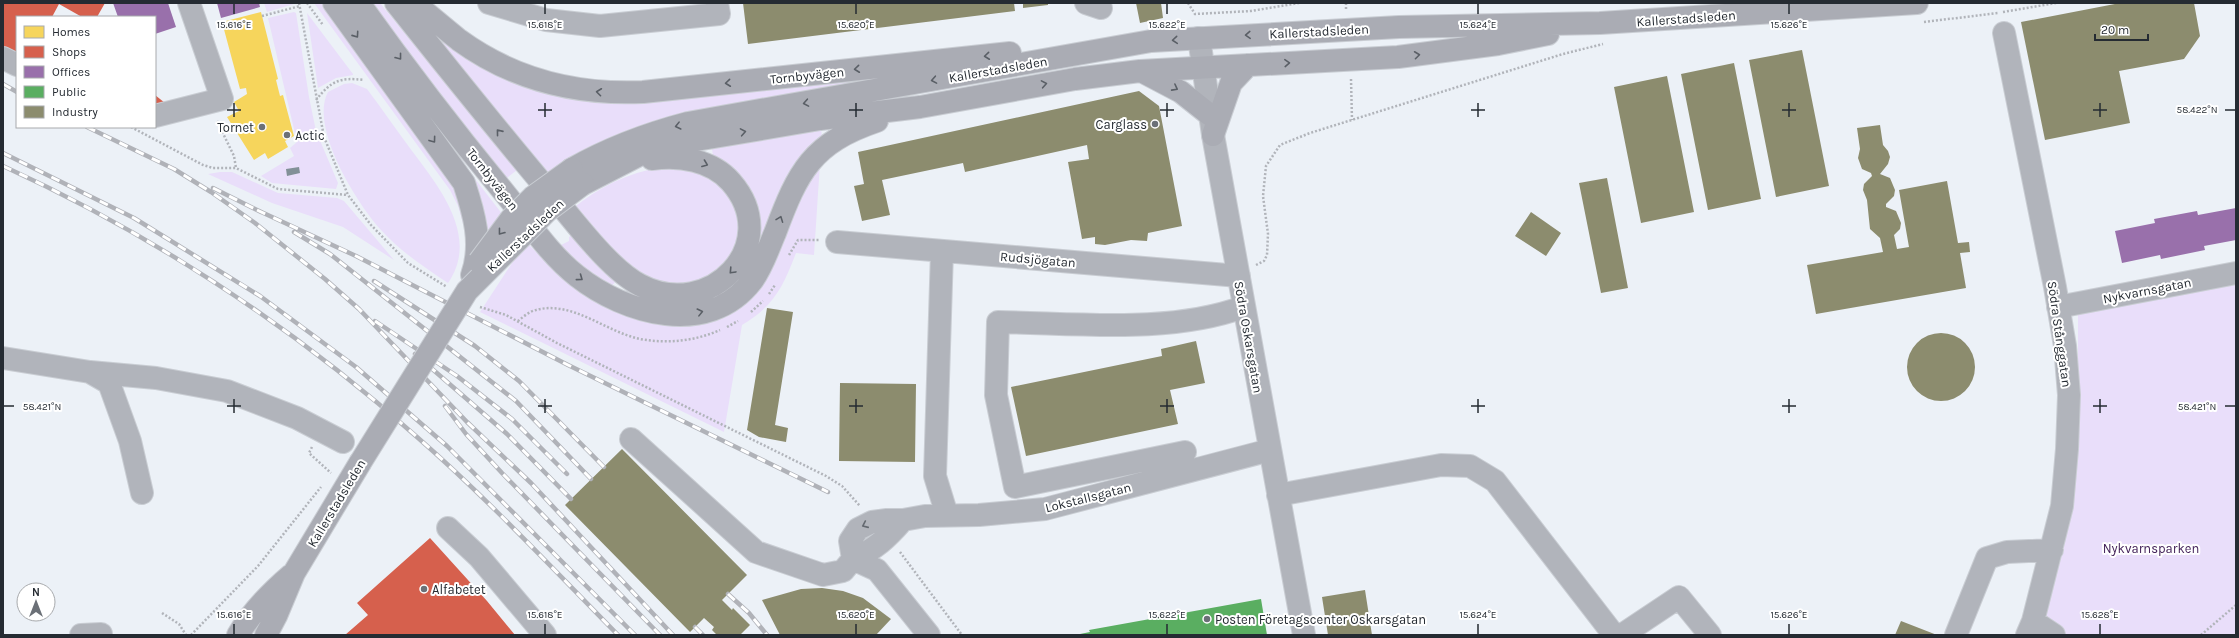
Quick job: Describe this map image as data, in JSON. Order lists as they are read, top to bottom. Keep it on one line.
{"streets":{"main road":["Kallerstadsleden","Tornbyvägen"],"street":["Rudsjögatan","Nykvarnsgatan","Södra Stånggatan","Södra Oskarsgatan","Lokstallsgatan"]},"crossings":[["Kallerstadsleden","Tornbyvägen"],["Kallerstadsleden","Södra Oskarsgatan"],["Rudsjögatan","Södra Oskarsgatan"],["Nykvarnsgatan","Södra Stånggatan"],["Södra Oskarsgatan","Lokstallsgatan"]],"parks":["Nykvarnsparken"],"places":["Carglass","Tornet","Actic","Alfabetet","Posten Företagscenter Oskarsgatan"],"legend":["Homes","Shops","Offices","Public","Industry"],"scale_bar":"20 m","north":"top","coordinates":["15.616°E","15.618°E","15.620°E","15.622°E","15.624°E","15.626°E","58.422°N","58.421°N","15.628°E"]}
